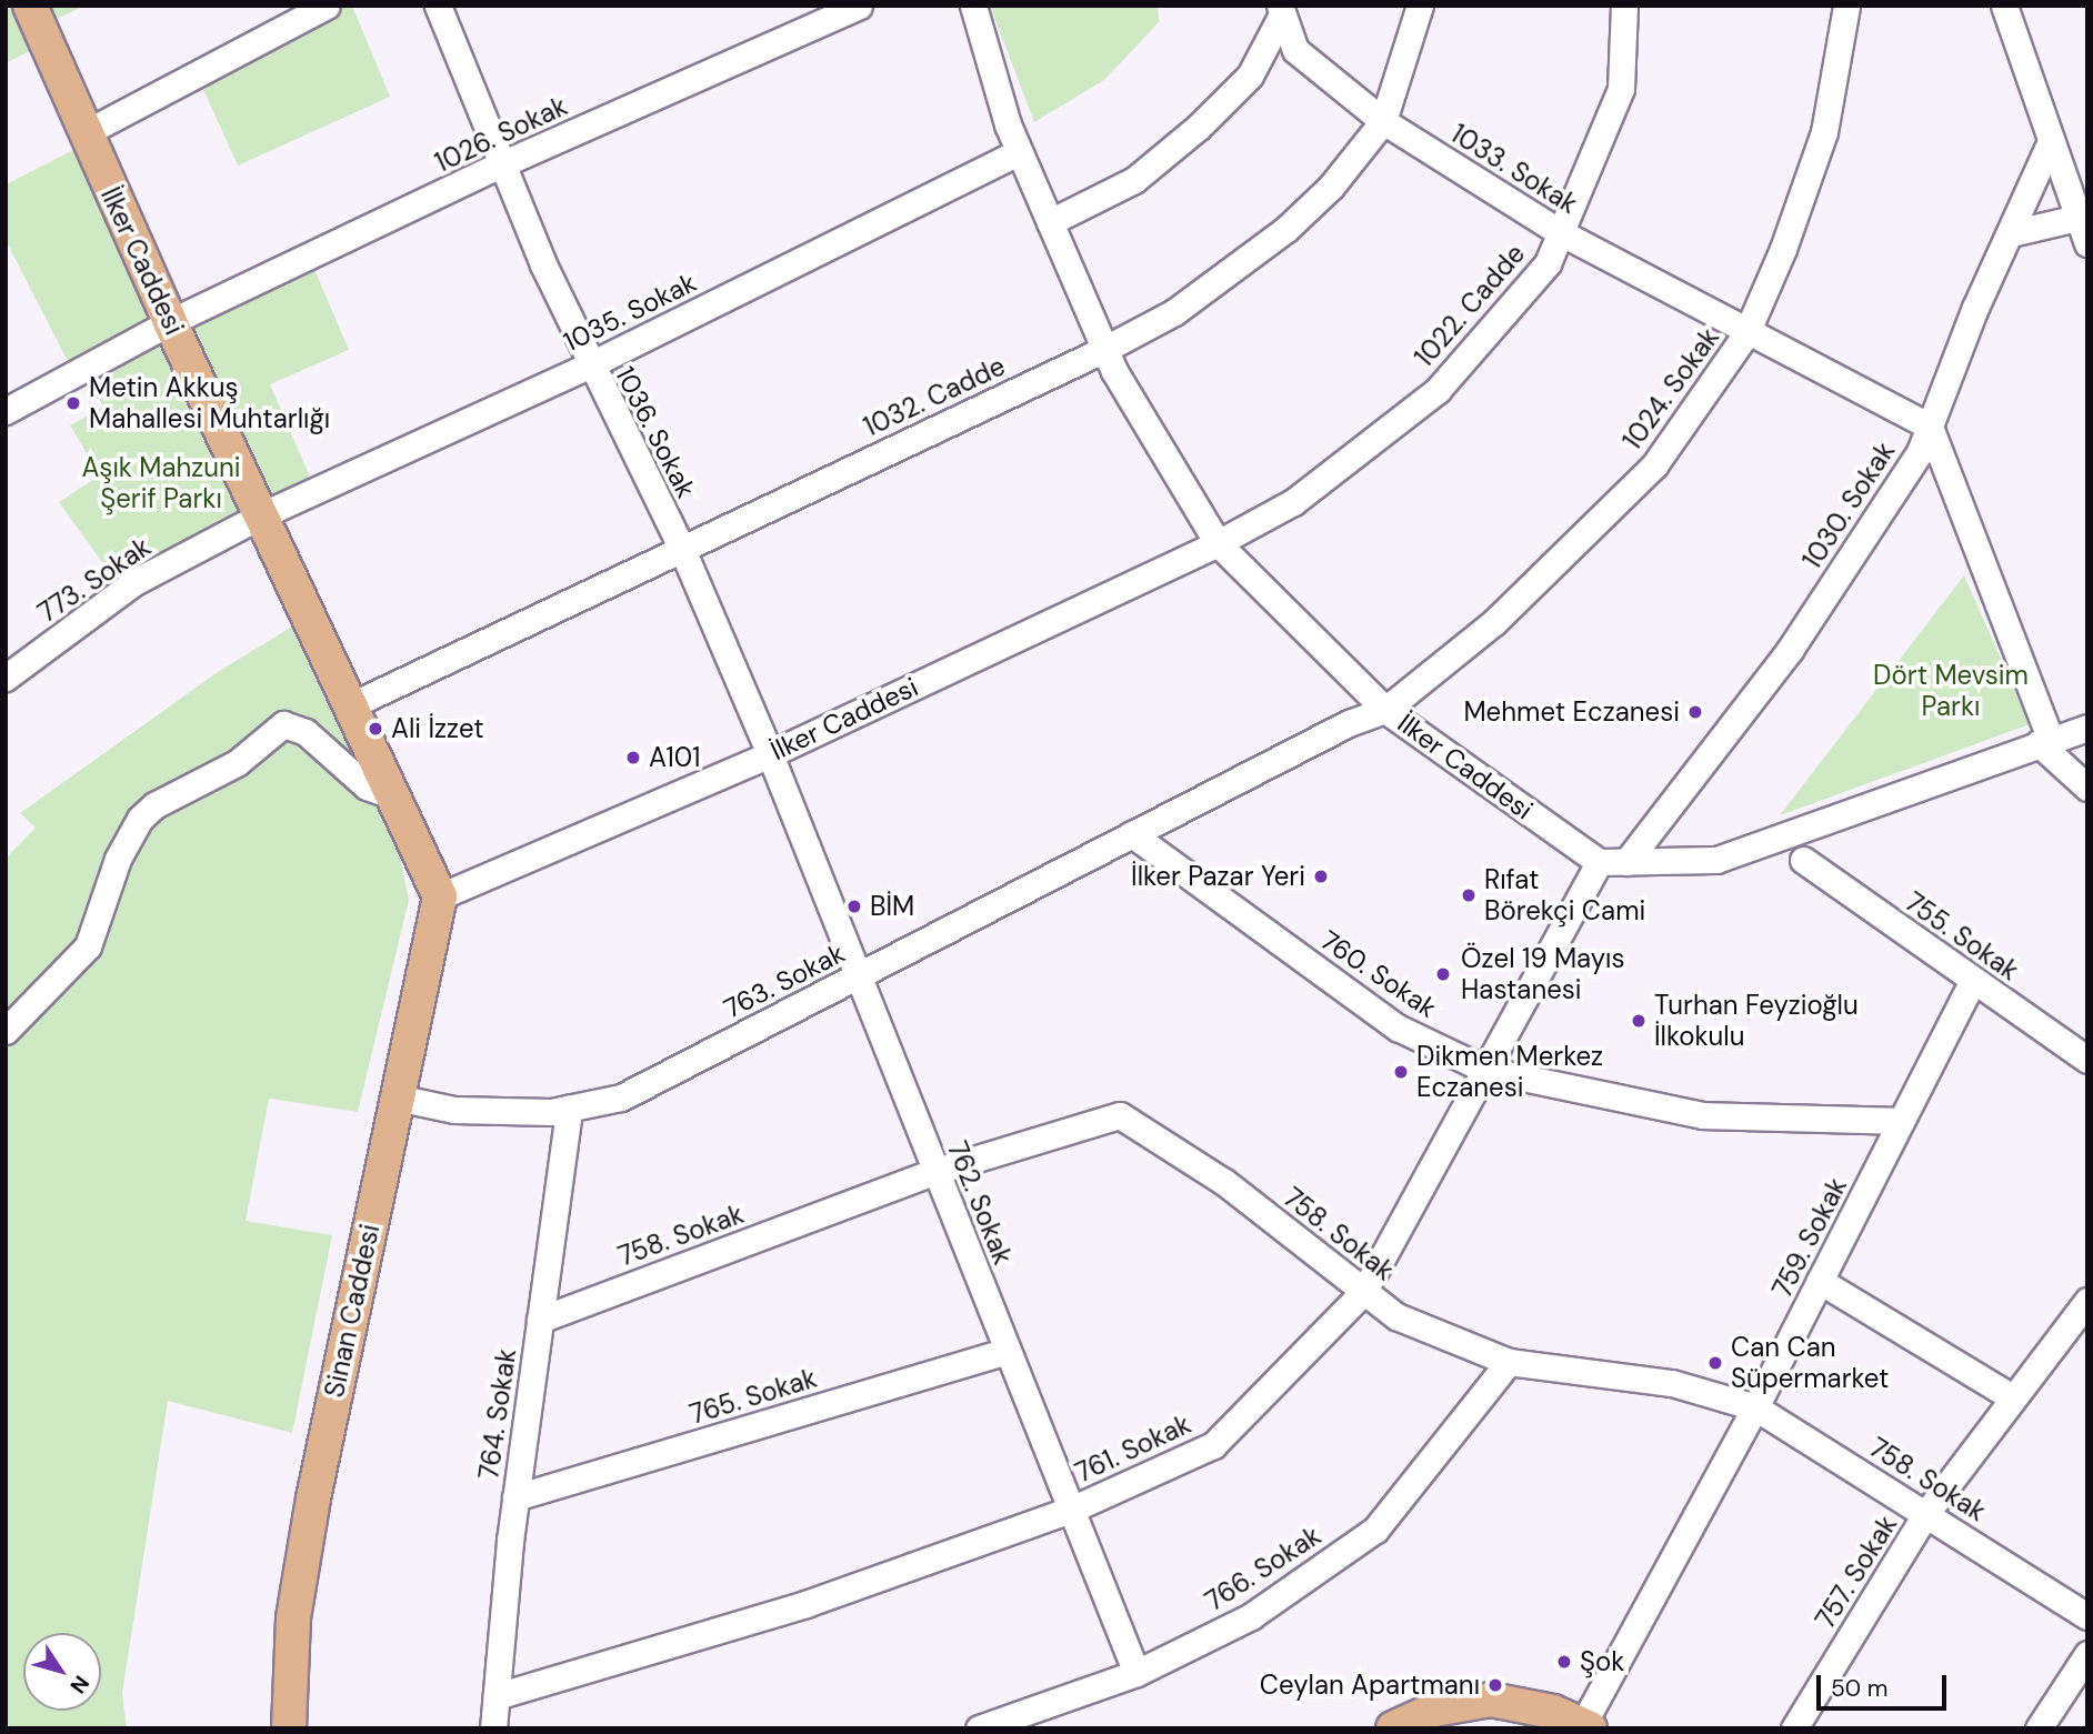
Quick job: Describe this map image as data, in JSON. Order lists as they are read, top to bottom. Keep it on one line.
{"streets":{"main road":["İlker Caddesi","Sinan Caddesi"],"street":["1026. Sokak","1033. Sokak","1022. Cadde","1035. Sokak","1024. Sokak","1032. Cadde","1036. Sokak","1030. Sokak","773. Sokak","755. Sokak","760. Sokak","763. Sokak","762. Sokak","758. Sokak","759. Sokak","765. Sokak","764. Sokak","761. Sokak","766. Sokak","757. Sokak"]},"crossings":[["1026. Sokak","İlker Caddesi"],["1026. Sokak","1036. Sokak"],["1033. Sokak","1022. Cadde"],["1033. Sokak","1024. Sokak"],["1033. Sokak","1032. Cadde"],["1033. Sokak","1030. Sokak"],["İlker Caddesi","1022. Cadde"],["İlker Caddesi","1035. Sokak"],["İlker Caddesi","1024. Sokak"],["İlker Caddesi","1032. Cadde"],["İlker Caddesi","1036. Sokak"],["İlker Caddesi","773. Sokak"],["İlker Caddesi","763. Sokak"],["İlker Caddesi","762. Sokak"],["İlker Caddesi","Sinan Caddesi"],["İlker Caddesi","761. Sokak"],["1035. Sokak","1036. Sokak"],["1035. Sokak","773. Sokak"],["1024. Sokak","763. Sokak"],["1032. Cadde","1036. Sokak"],["1036. Sokak","762. Sokak"],["755. Sokak","759. Sokak"],["760. Sokak","763. Sokak"],["760. Sokak","759. Sokak"],["760. Sokak","761. Sokak"],["763. Sokak","762. Sokak"],["763. Sokak","Sinan Caddesi"],["763. Sokak","764. Sokak"],["762. Sokak","758. Sokak"],["762. Sokak","765. Sokak"],["762. Sokak","761. Sokak"],["762. Sokak","766. Sokak"],["758. Sokak","759. Sokak"],["758. Sokak","764. Sokak"],["758. Sokak","761. Sokak"],["758. Sokak","766. Sokak"],["758. Sokak","757. Sokak"],["765. Sokak","764. Sokak"],["764. Sokak","761. Sokak"]],"parks":["Aşık Mahzuni Şerif Parkı","Dört Mevsim Parkı"],"places":["Metin Akkuş Mahallesi Muhtarlığı","Mehmet Eczanesi","Ali İzzet","A101","İlker Pazar Yeri","Rıfat Börekçi Cami","BİM","Özel 19 Mayıs Hastanesi","Turhan Feyzioğlu İlkokulu","Dikmen Merkez Eczanesi","Can Can Süpermarket","Şok","Ceylan Apartmanı"],"scale_bar":"50 m","north":"bottom right"}
